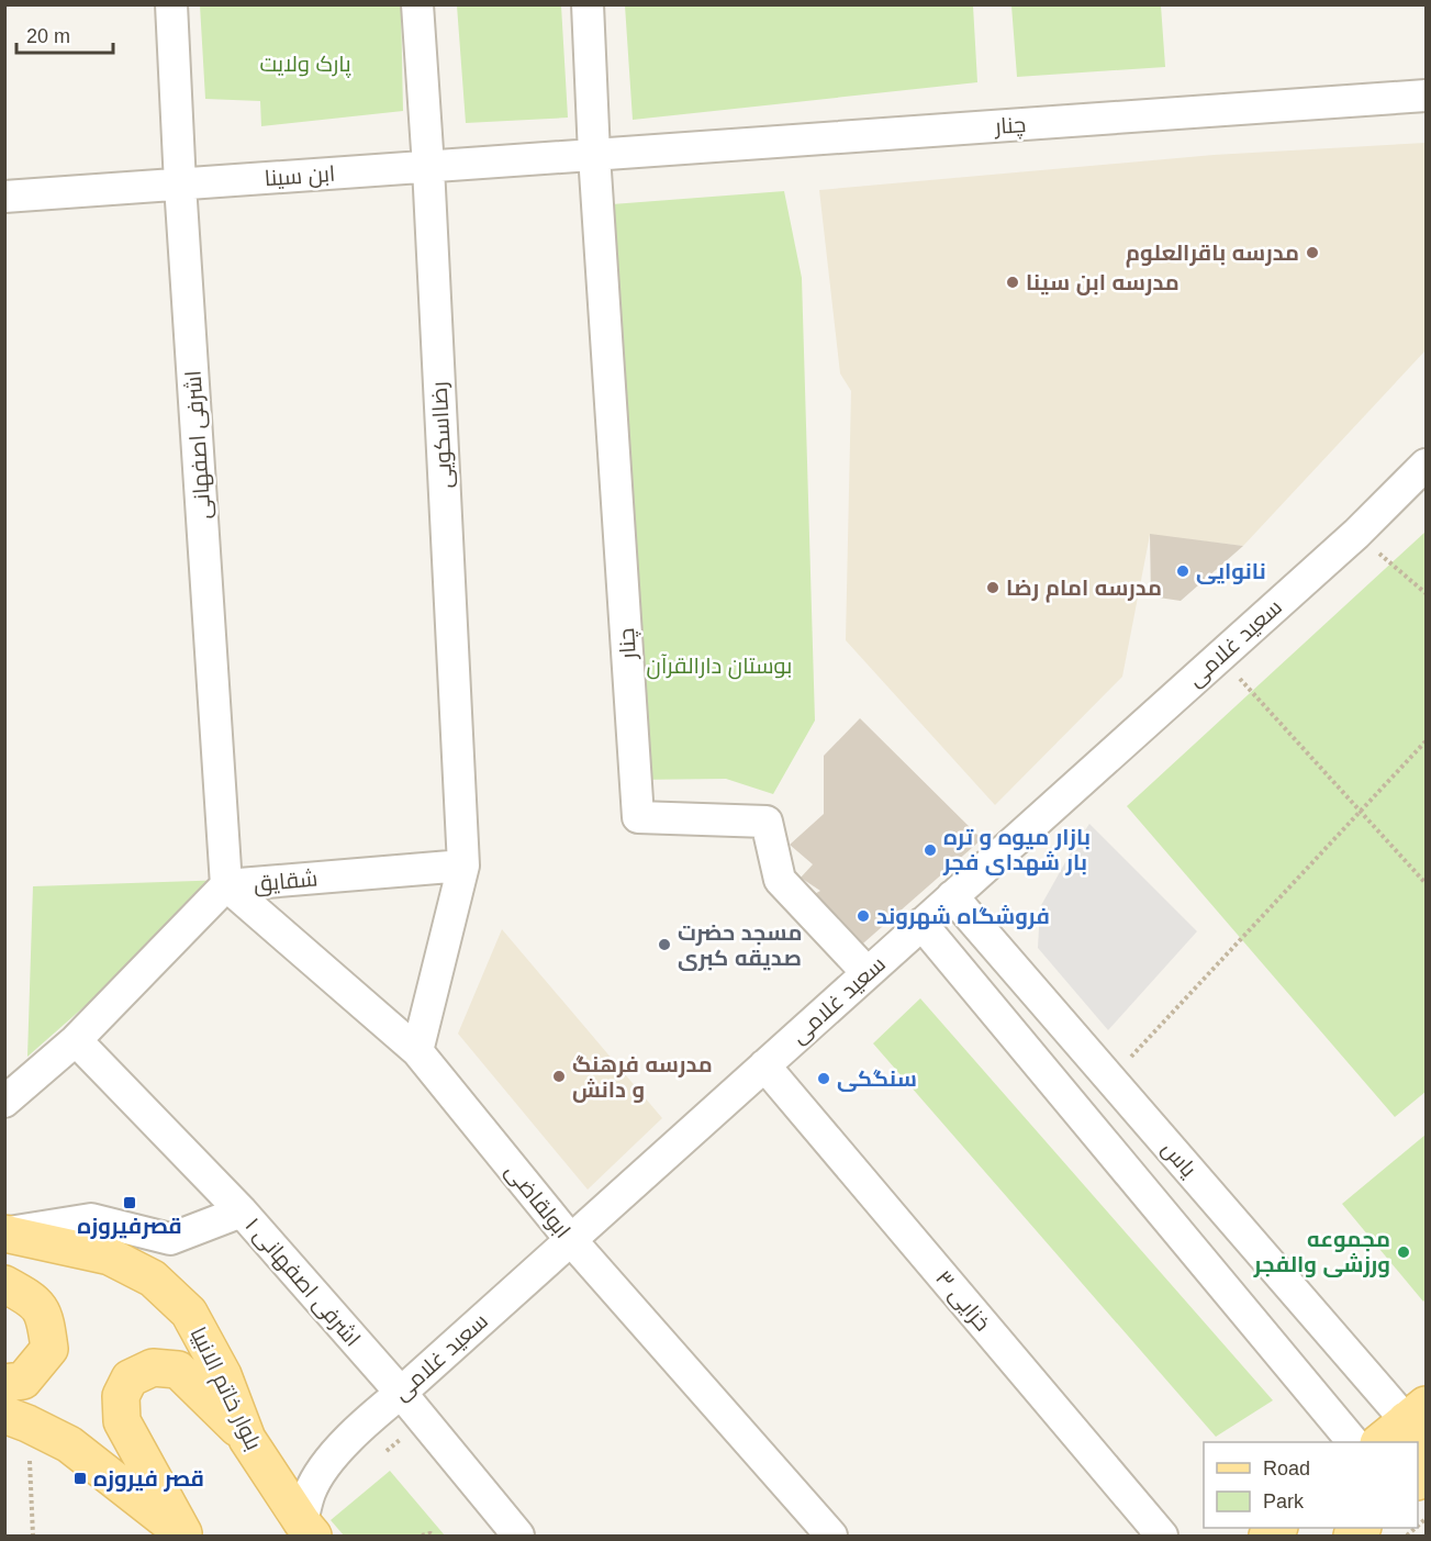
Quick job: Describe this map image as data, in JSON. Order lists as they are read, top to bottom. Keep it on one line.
{"streets":{"main road":["بلوار خاتم الانبیا"],"street":["چنار","ابن سینا","رضااسکویی","اشرفی اصفهانی","سعید غلامی","شقایق","یاس","ابولقاضی","اشرفی اصفهانی ۱","خزایی ۳"]},"crossings":[["چنار","ابن سینا"],["چنار","سعید غلامی"],["ابن سینا","رضااسکویی"],["ابن سینا","اشرفی اصفهانی"],["رضااسکویی","شقایق"],["اشرفی اصفهانی","شقایق"],["اشرفی اصفهانی","ابولقاضی"],["سعید غلامی","یاس"],["سعید غلامی","ابولقاضی"],["سعید غلامی","اشرفی اصفهانی ۱"],["سعید غلامی","خزایی ۳"],["سعید غلامی","بلوار خاتم الانبیا"],["شقایق","ابولقاضی"],["شقایق","اشرفی اصفهانی ۱"]],"parks":["پارک ولایت","بوستان دارالقرآن"],"places":{"other":["مدرسه باقرالعلوم","مدرسه ابن سینا","نانوایی","مدرسه امام رضا","بازار میوه و تره‌ بار شهدای فجر","فروشگاه شهروند","مسجد حضرت صدیقه کبری","مدرسه فرهنگ و دانش","سنگکی","مجموعه ورزشی والفجر"],"transit":["قصرفیروزه","قصر فیروزه"]},"legend":["Road","Park"],"scale_bar":"20 m"}
